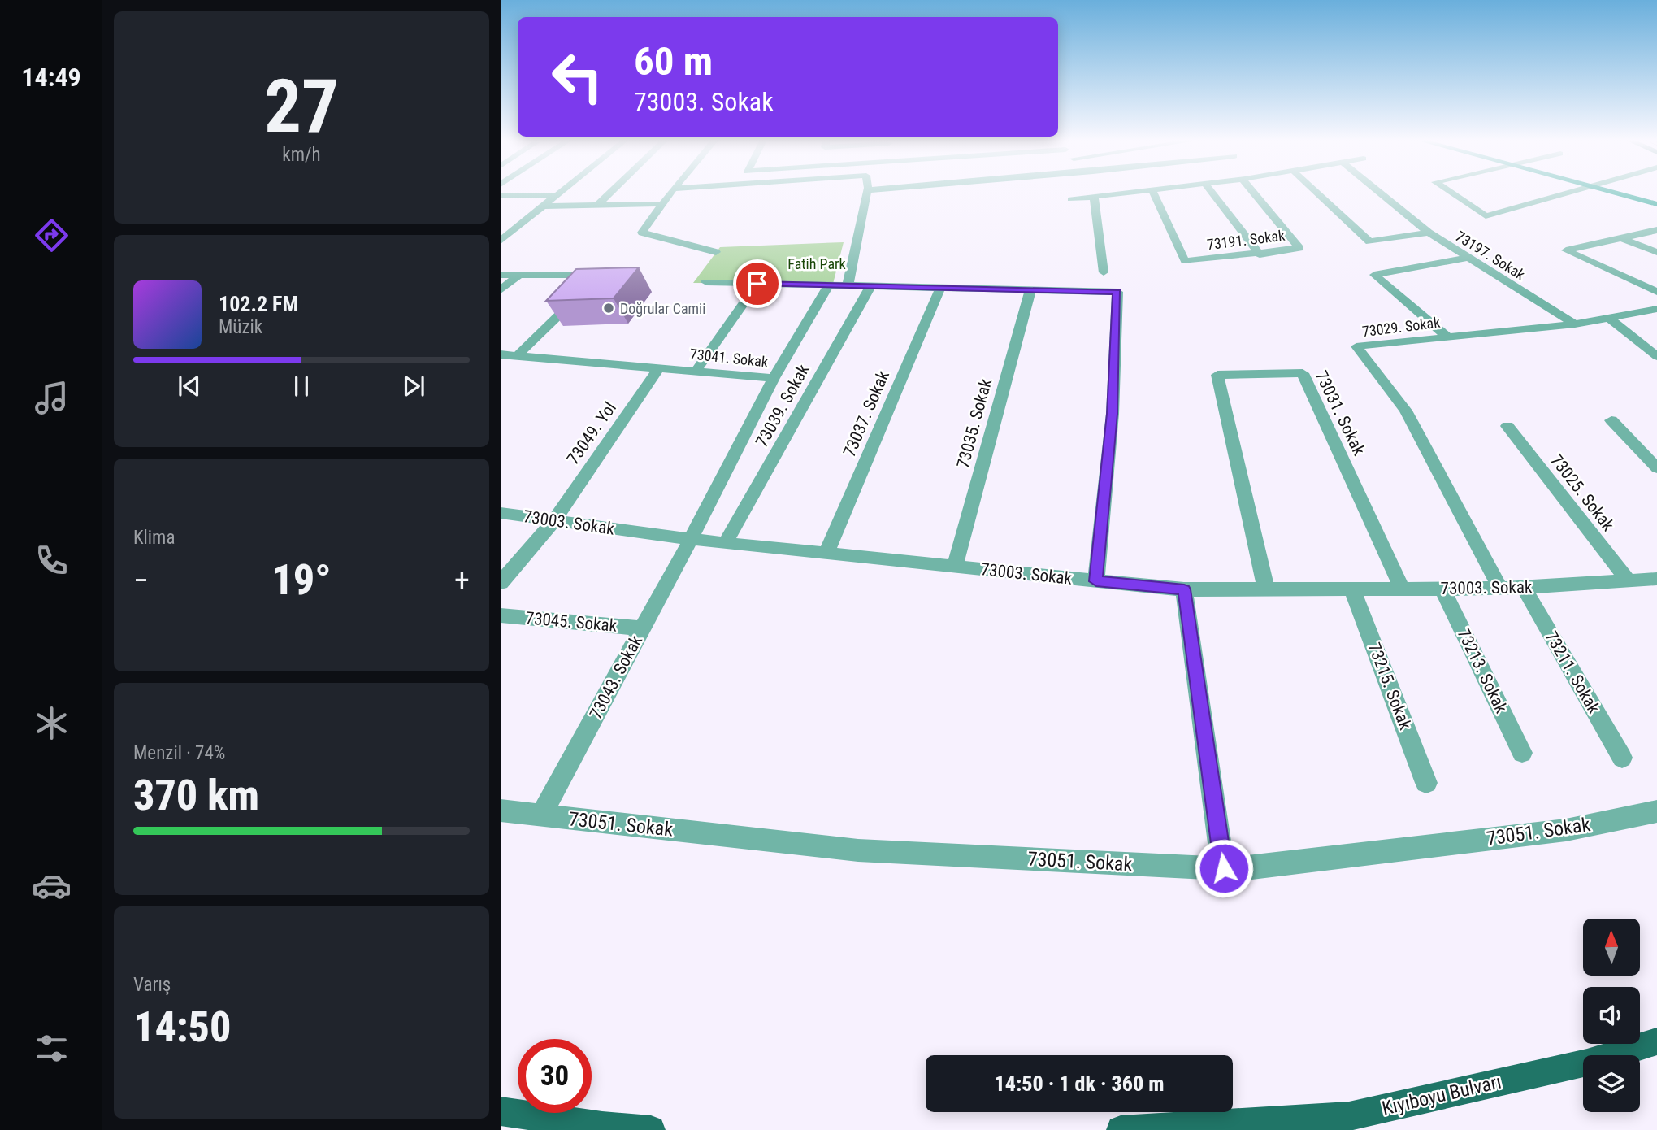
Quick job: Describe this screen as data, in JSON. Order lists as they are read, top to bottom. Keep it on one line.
{"streets":{"main road":["Kıyıboyu Bulvarı"],"street":["73191. Sokak","73197. Sokak","73029. Sokak","73041. Sokak","73039. Sokak","73031. Sokak","73037. Sokak","73035. Sokak","73049. Yol","73025. Sokak","73003. Sokak","73045. Sokak","73213. Sokak","73211. Sokak","73043. Sokak","73215. Sokak","73051. Sokak"]},"crossings":[["73197. Sokak","73029. Sokak"],["73029. Sokak","73003. Sokak"],["73041. Sokak","73049. Yol"],["73041. Sokak","73003. Sokak"],["73041. Sokak","73043. Sokak"],["73039. Sokak","73003. Sokak"],["73031. Sokak","73003. Sokak"],["73037. Sokak","73003. Sokak"],["73035. Sokak","73003. Sokak"],["73049. Yol","73003. Sokak"],["73025. Sokak","73003. Sokak"],["73003. Sokak","73213. Sokak"],["73003. Sokak","73211. Sokak"],["73003. Sokak","73043. Sokak"],["73003. Sokak","73215. Sokak"],["73045. Sokak","73043. Sokak"],["73043. Sokak","73051. Sokak"]],"parks":["Fatih Park"],"places":["Doğrular Camii"],"north":"top","page":{"tabs":"14:49","tile":[["27","km/h"],"Klima",["Menzil · 74%","370 km"],["Varış","14:50"]],"turn":["60 m","73003. Sokak"],"song":["102.2 FM","Müzik"],"heat":["−","19°","+"],"limit":"30","trip":"14:50 · 1 dk · 360 m"}}
